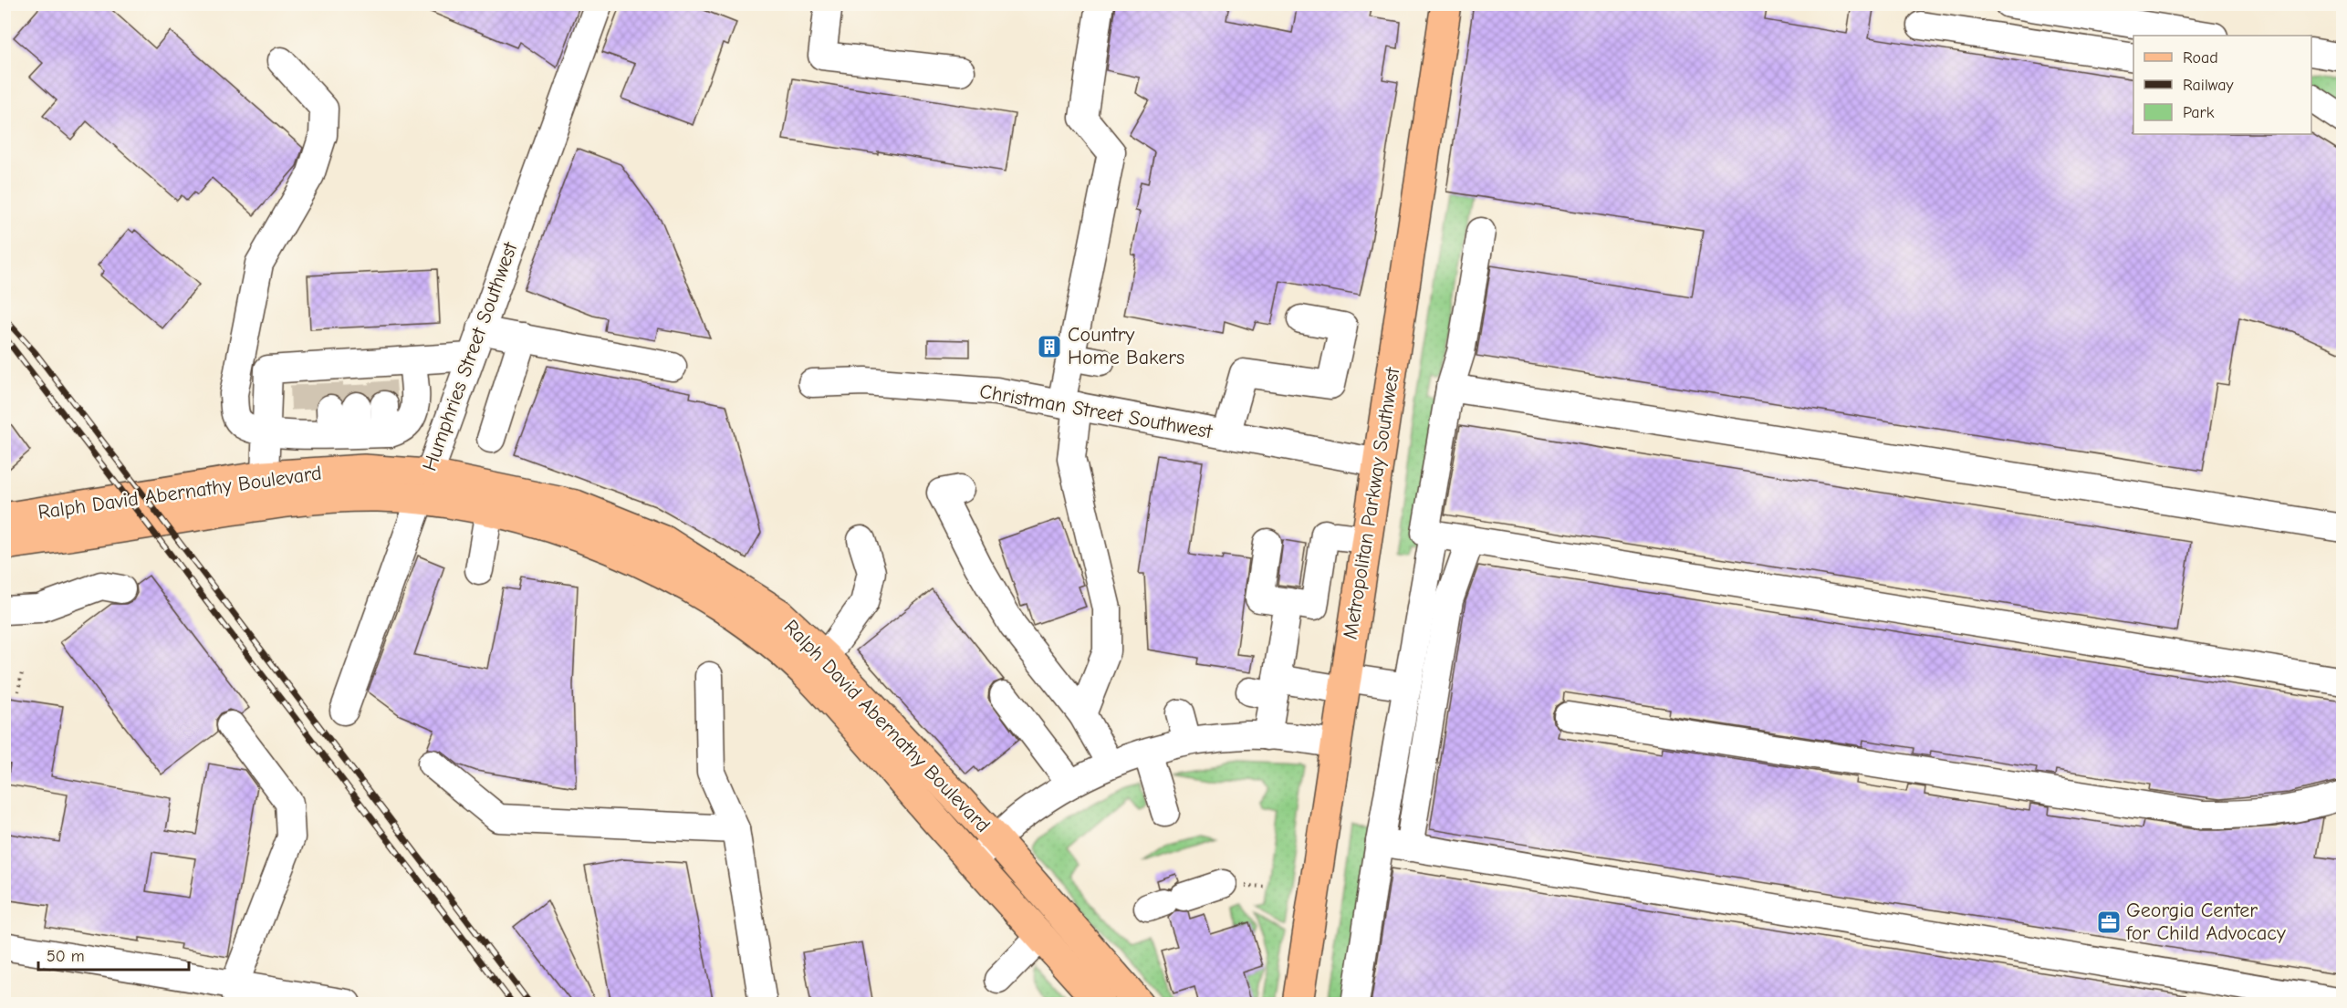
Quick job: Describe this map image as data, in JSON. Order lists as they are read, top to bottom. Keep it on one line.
{"streets":{"main road":["Ralph David Abernathy Boulevard","Metropolitan Parkway Southwest"],"street":["Humphries Street Southwest","Christman Street Southwest"]},"crossings":[["Humphries Street Southwest","Ralph David Abernathy Boulevard"],["Christman Street Southwest","Metropolitan Parkway Southwest"]],"places":{"building":["Country Home Bakers"],"office":["Georgia Center for Child Advocacy"]},"legend":["Road","Railway","Park"],"scale_bar":"50 m"}
